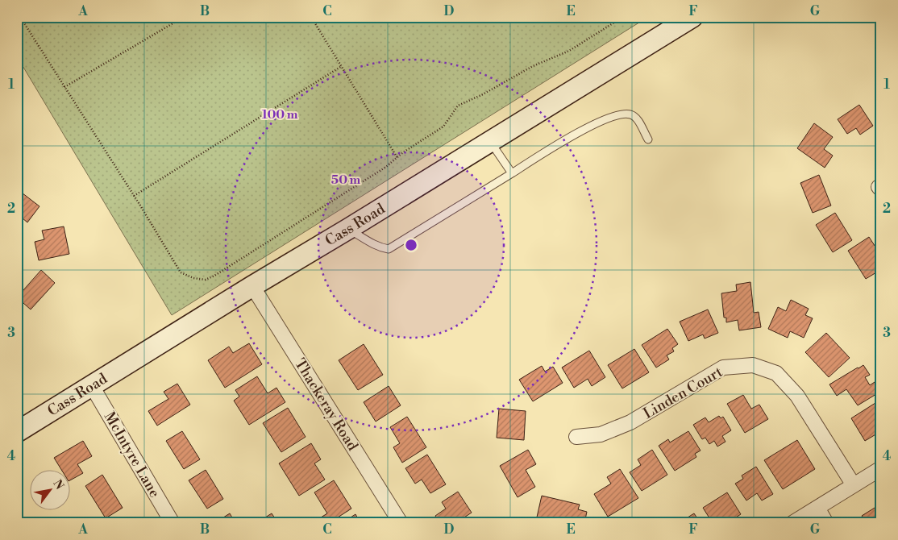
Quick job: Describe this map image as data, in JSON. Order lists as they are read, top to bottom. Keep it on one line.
{"streets":{"street":["Cass Road","Linden Court","Thackeray Road","McIntyre Lane"]},"crossings":[["Cass Road","Thackeray Road"],["Cass Road","McIntyre Lane"]],"north":"top right","grid":{"columns":["A","B","C","D","E","F","G"],"rows":["1","2","3","4"]},"rings":["100 m","50 m"]}
